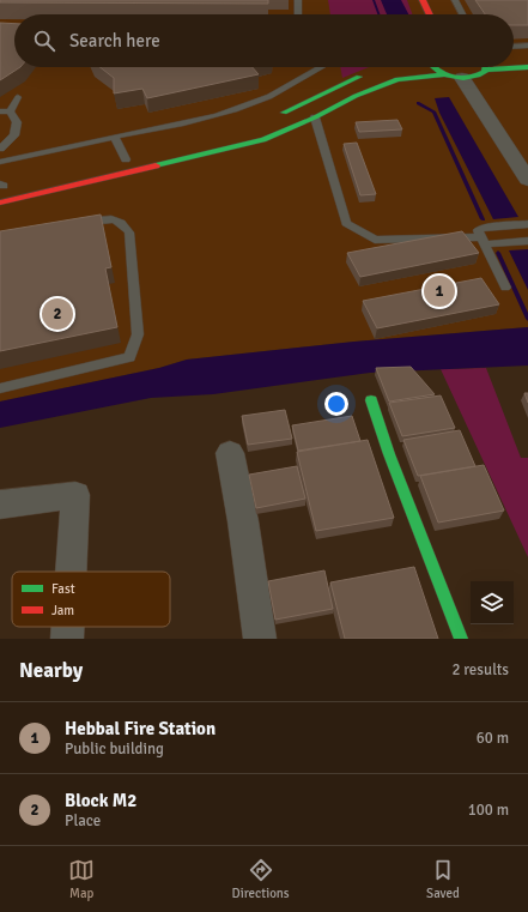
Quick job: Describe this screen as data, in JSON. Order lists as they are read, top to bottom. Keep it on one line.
{"legend":["Fast","Jam"],"page":{"search":"Search here","pins":["1","2"],"heading":["Nearby","2 results"],"list":[{"mark":"1","name":"Hebbal Fire Station","note":"Public building","value":"60 m"},{"mark":"2","name":"Block M2","note":"Place","value":"100 m"}],"nav":["Map","Directions","Saved"]}}
